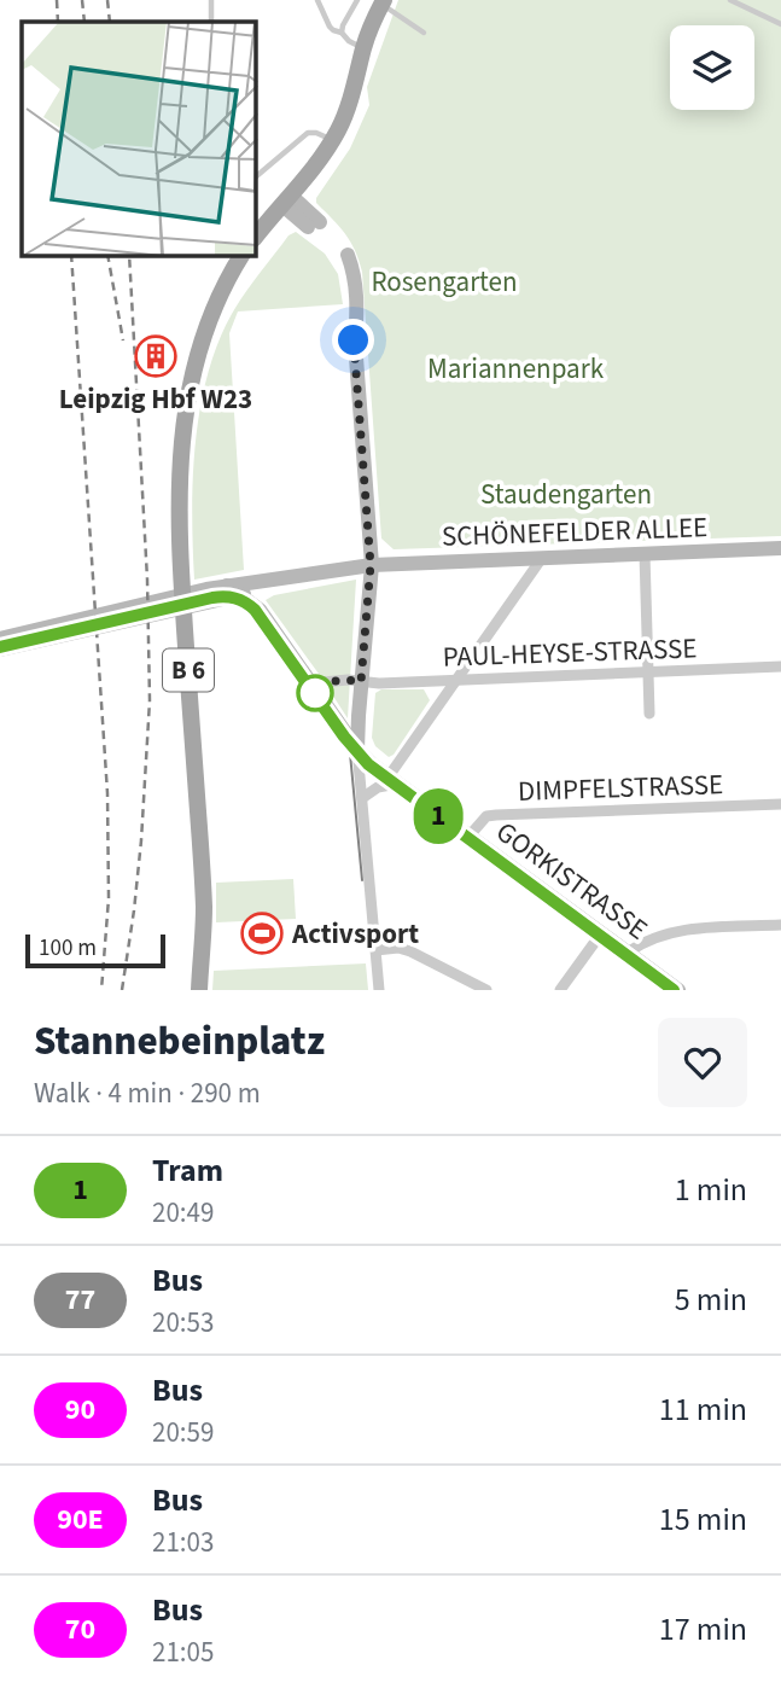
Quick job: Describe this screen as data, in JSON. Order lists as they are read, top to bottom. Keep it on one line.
{"streets":{"main road":["SCHÖNEFELDER ALLEE","B 6","GORKISTRASSE"],"street":["PAUL-HEYSE-STRASSE","DIMPFELSTRASSE"]},"crossings":[["SCHÖNEFELDER ALLEE","GORKISTRASSE"],["PAUL-HEYSE-STRASSE","GORKISTRASSE"],["DIMPFELSTRASSE","GORKISTRASSE"]],"parks":["Rosengarten","Mariannenpark","Staudengarten"],"places":{"building":["Leipzig Hbf W23"],"sports":["Activsport"]},"lines":["tram line 1"],"scale_bar":"100 m","page":{"on_map":"1","scale":"100 m","heading":["Stannebeinplatz","Walk · 4 min · 290 m"],"list":[{"mark":"1","name":"Tram","note":"20:49","value":"1 min"},{"mark":"77","name":"Bus","note":"20:53","value":"5 min"},{"mark":"90","name":"Bus","note":"20:59","value":"11 min"},{"mark":"90E","name":"Bus","note":"21:03","value":"15 min"},{"mark":"70","name":"Bus","note":"21:05","value":"17 min"}]}}
